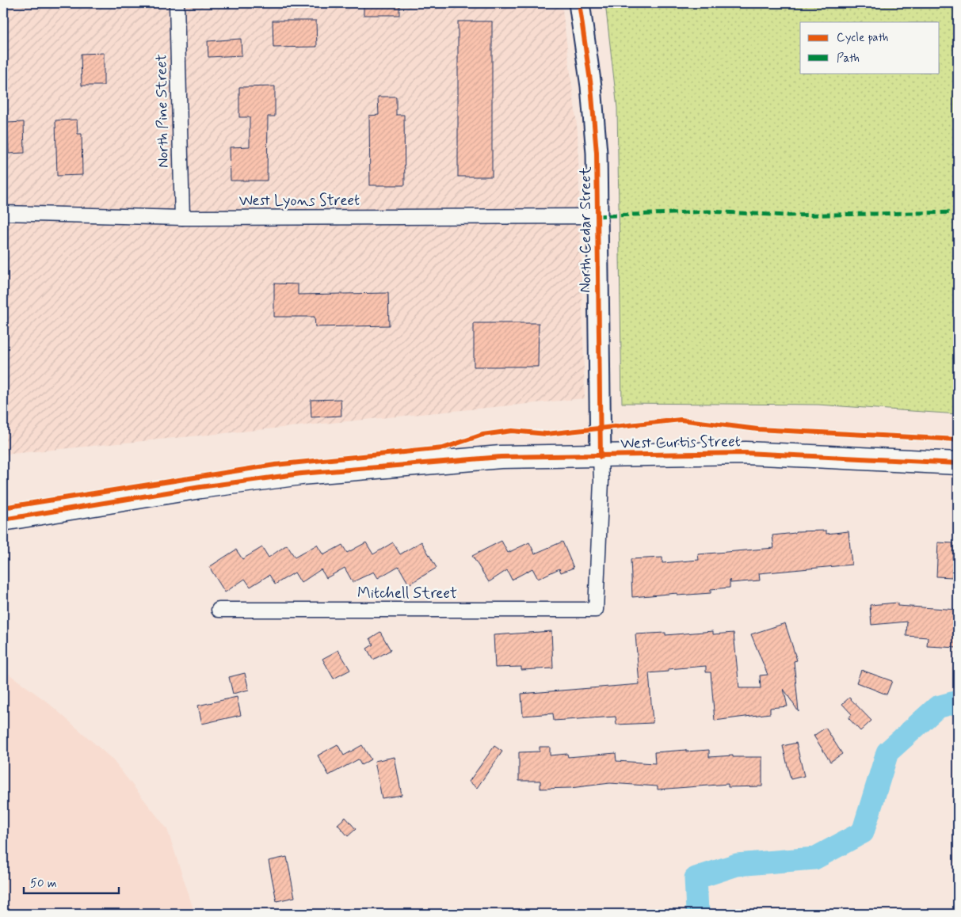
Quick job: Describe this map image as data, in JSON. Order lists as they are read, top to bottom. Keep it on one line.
{"streets":{"main road":["West Curtis Street"],"street":["North Pine Street","West Lyons Street","North Cedar Street","Mitchell Street"]},"crossings":[["North Pine Street","West Lyons Street"],["West Lyons Street","North Cedar Street"],["North Cedar Street","West Curtis Street"],["North Cedar Street","Mitchell Street"]],"legend":["Cycle path","Path"],"scale_bar":"50 m"}
